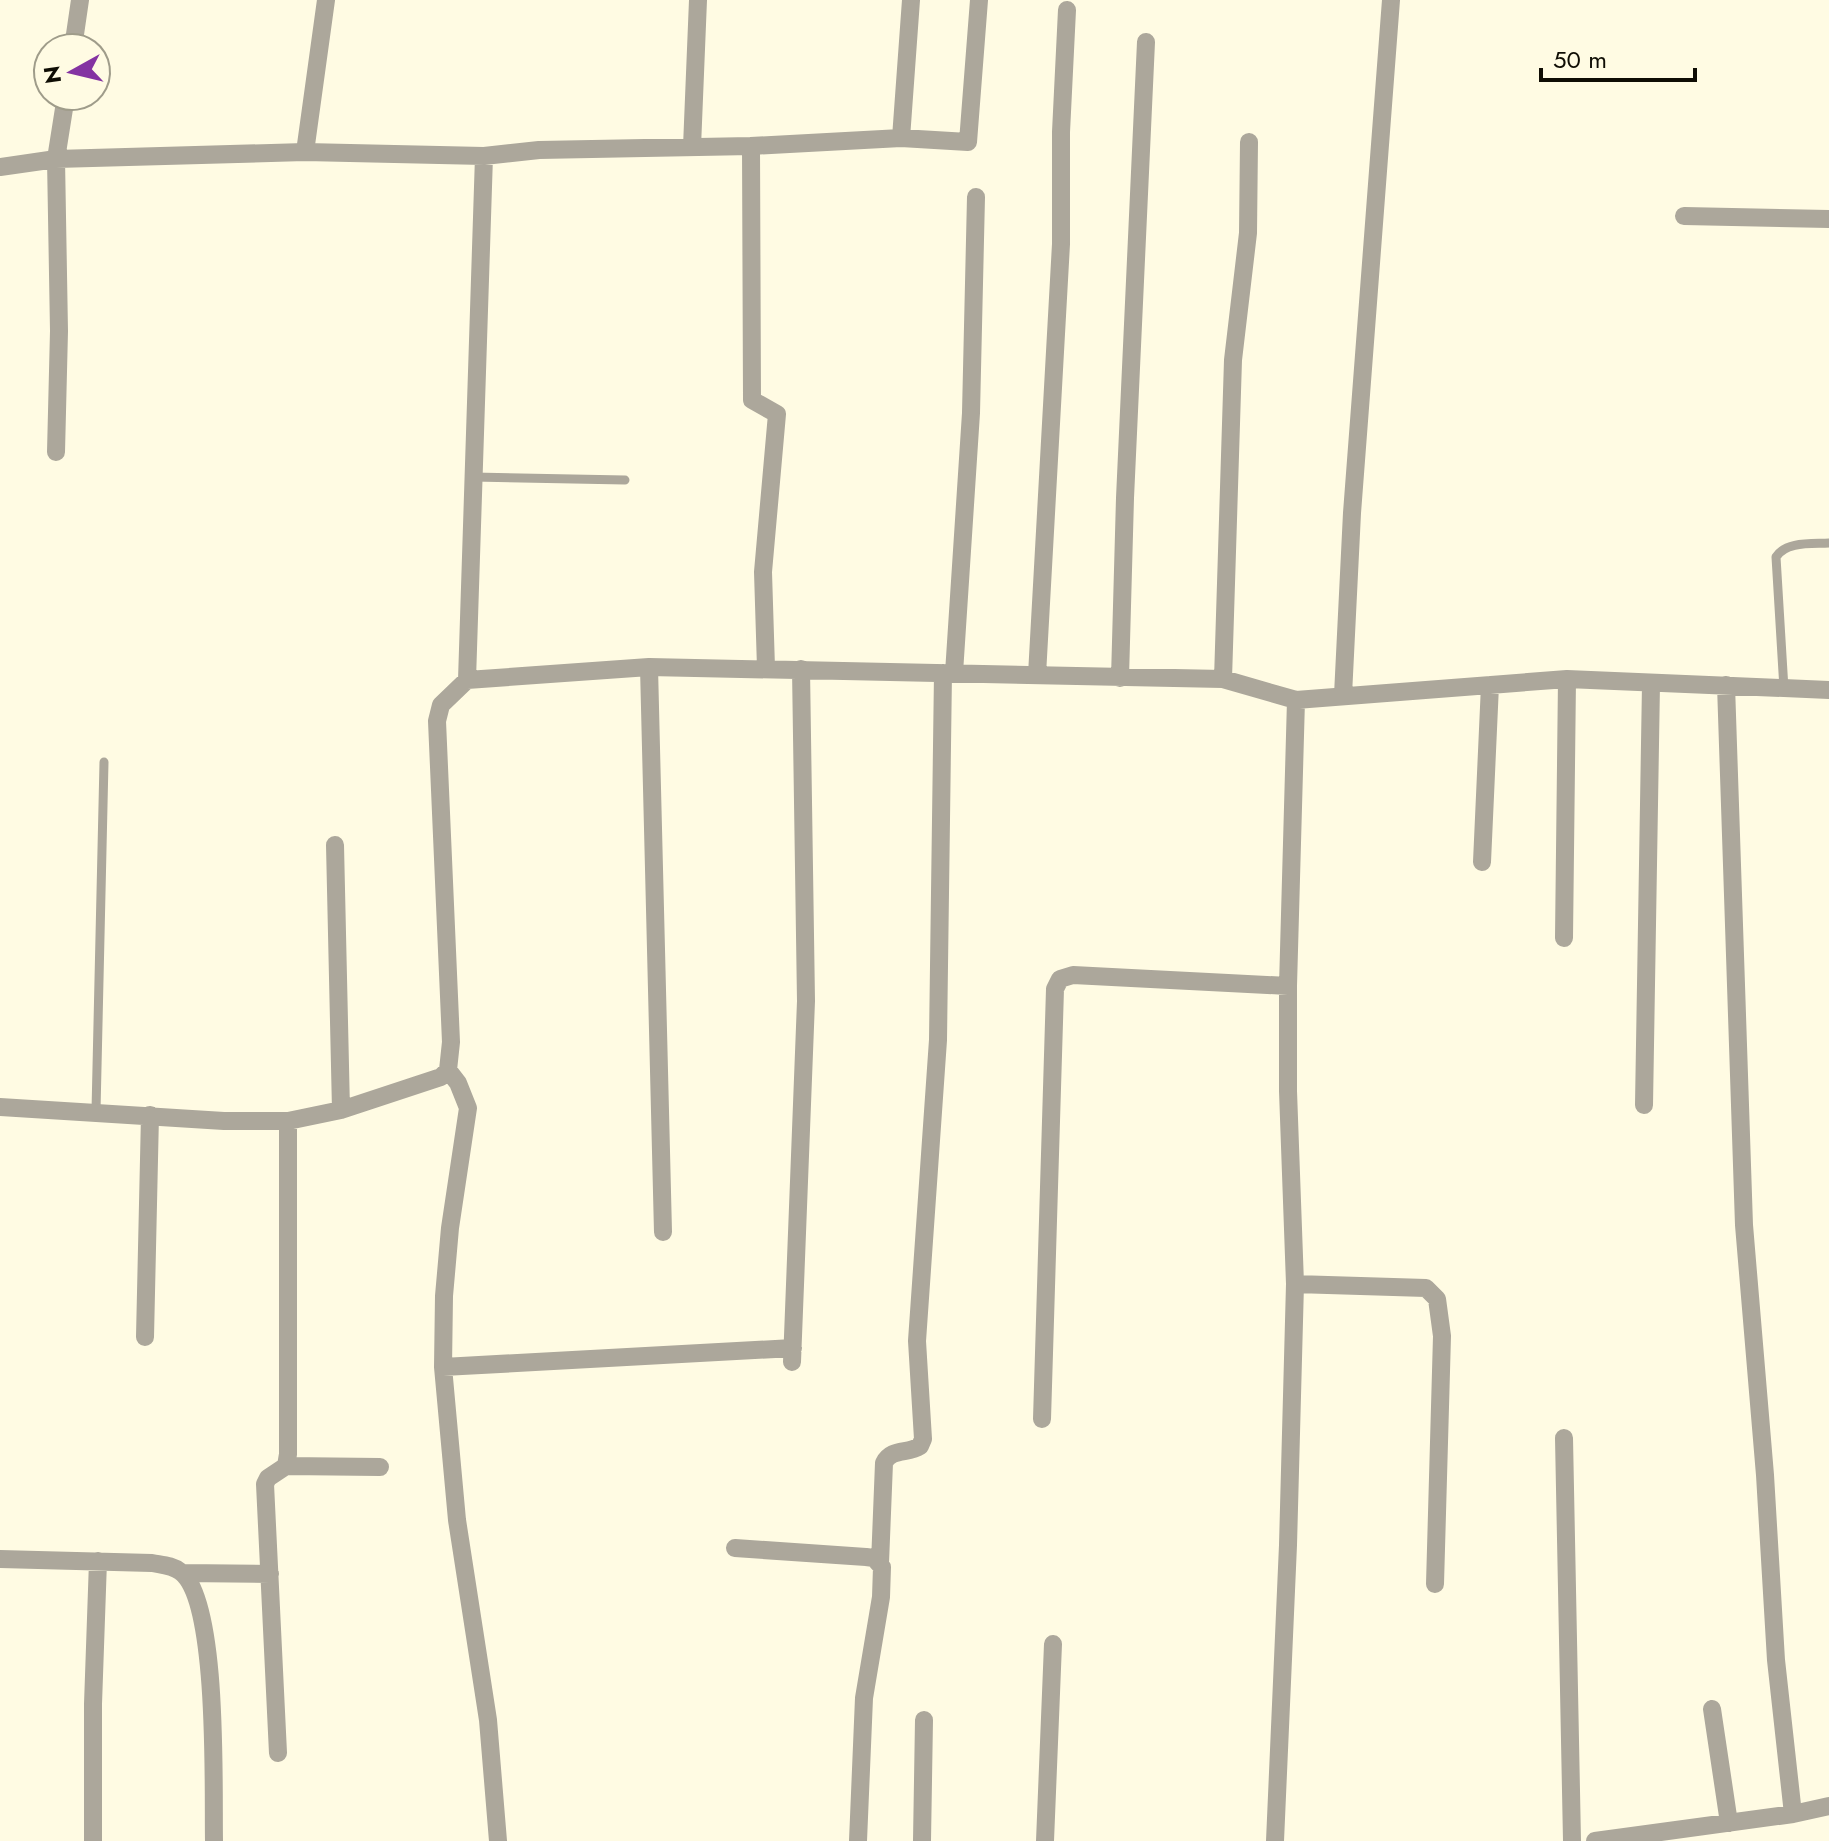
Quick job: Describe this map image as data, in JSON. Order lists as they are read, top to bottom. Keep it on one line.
{"scale_bar":"50 m","north":"left"}
